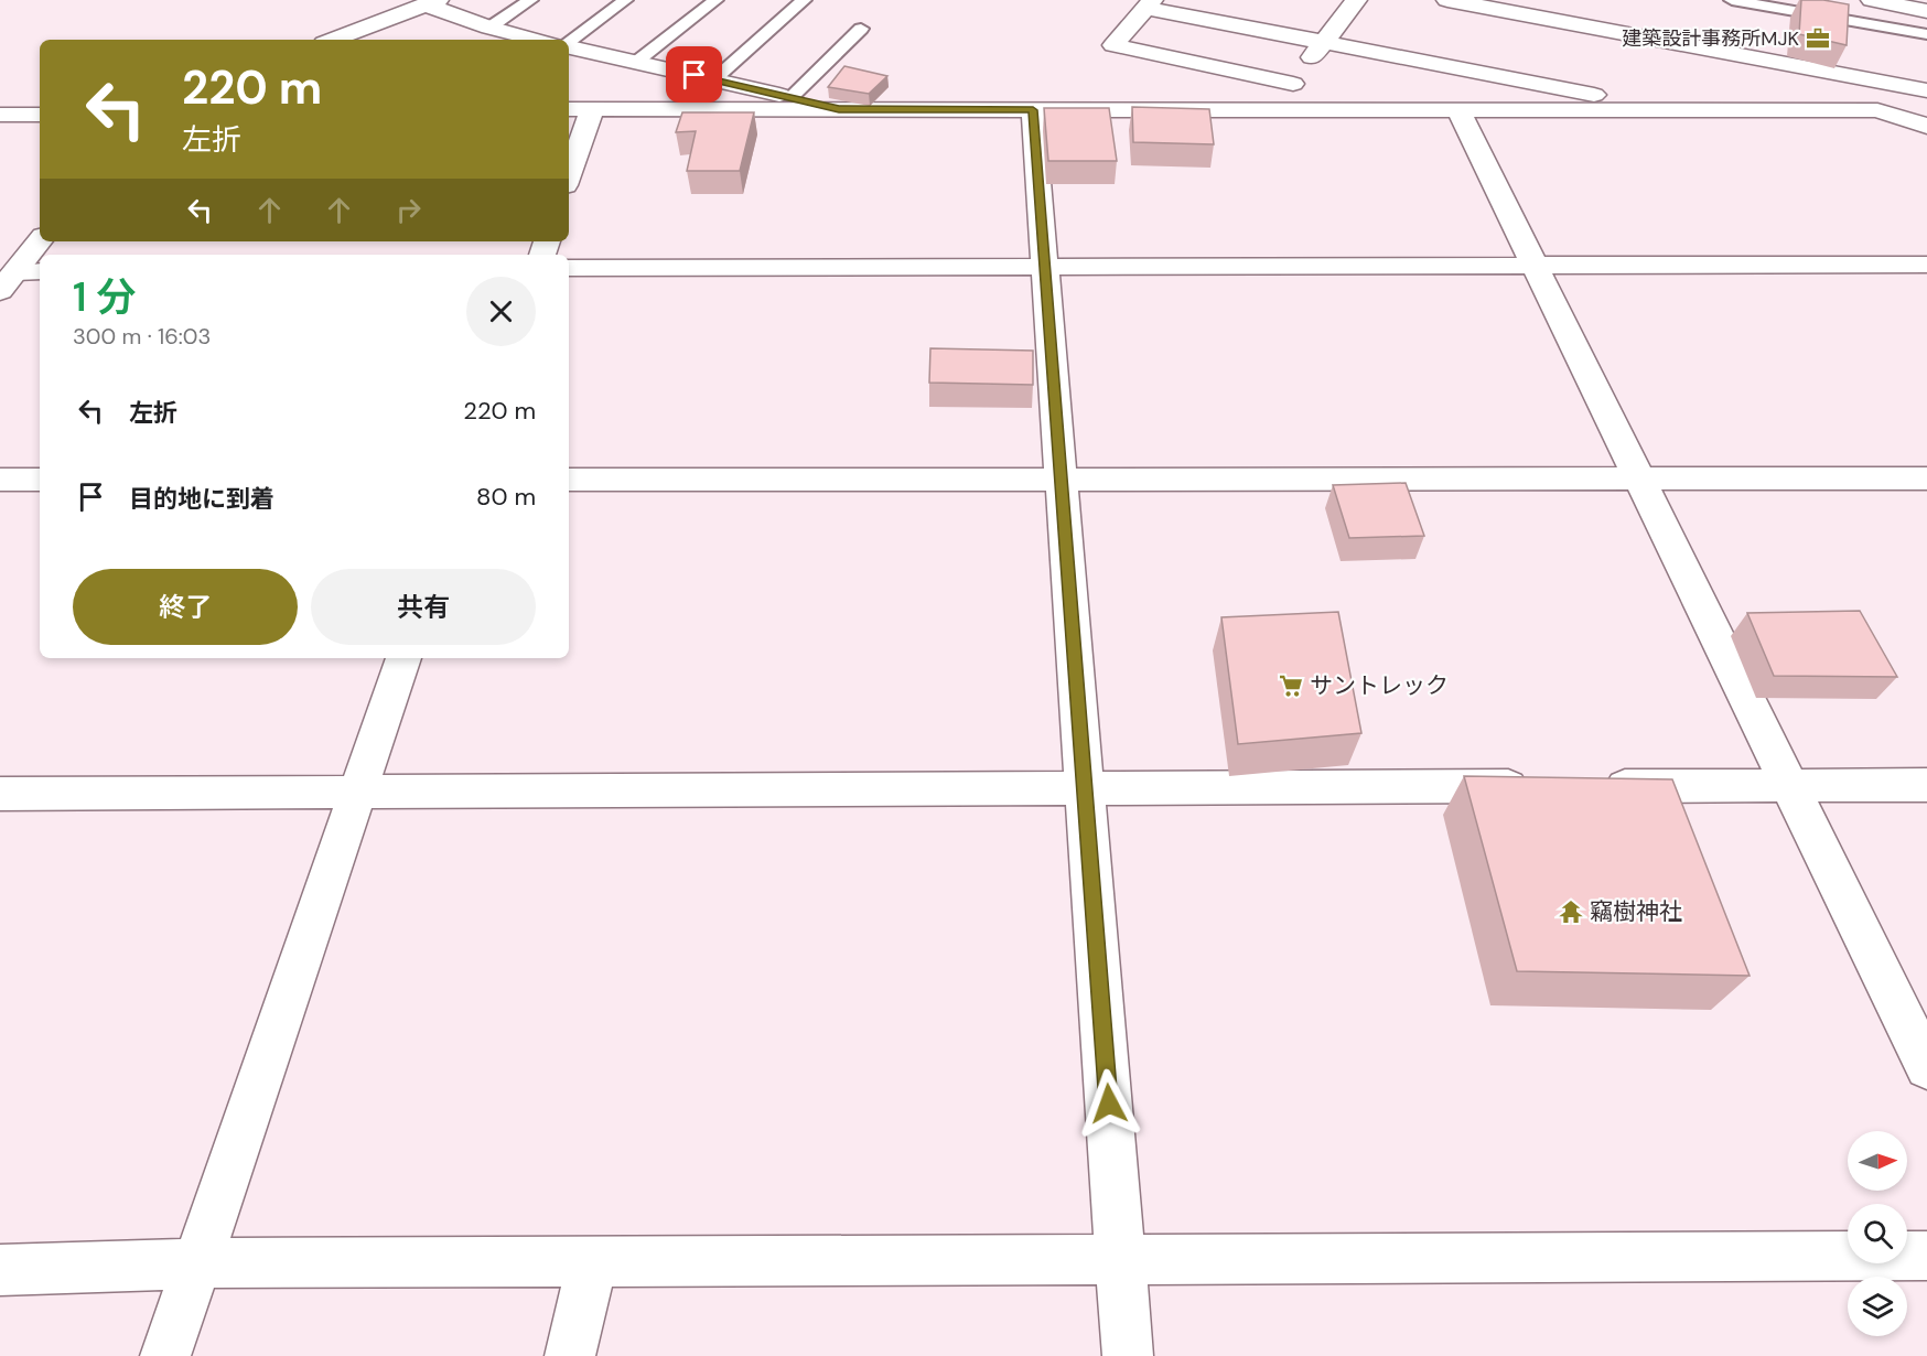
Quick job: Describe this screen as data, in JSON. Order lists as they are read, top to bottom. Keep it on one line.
{"places":{"office":["建築設計事務所MJK"],"supermarket":["サントレック"],"temple":["竊樹神社"]},"north":"right","page":{"turn":["220 m","左折"],"heading":["1 分","300 m · 16:03"],"list":[{"name":"左折","value":"220 m"},{"name":"目的地に到着","value":"80 m"}],"buttons":["終了","共有"]}}
